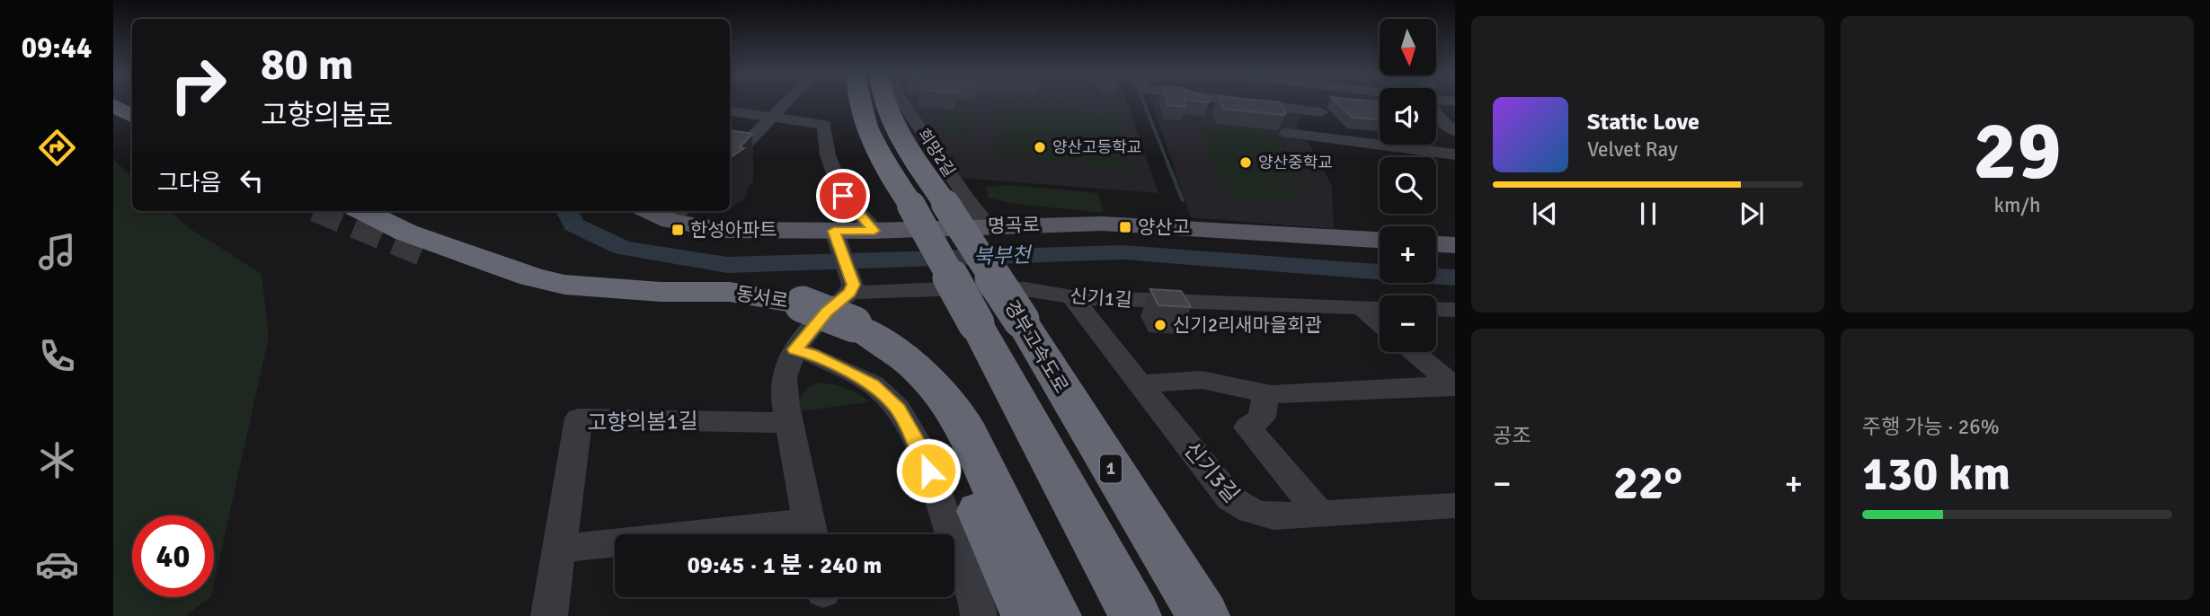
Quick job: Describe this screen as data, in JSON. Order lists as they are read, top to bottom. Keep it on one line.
{"streets":{"highway":["동서로","경부고속도로","1"],"main road":["명곡로"],"street":["희망2길","신기1길","고향의봄1길","신기3길"]},"crossings":[["희망2길","명곡로"],["동서로","신기1길"],["신기1길","신기3길"]],"water":["북부천"],"places":{"other":["양산고등학교","양산중학교","신기2리새마을회관"],"transit":["양산고","한성아파트"]},"north":"bottom","page":{"tabs":"09:44","tile":[["29","km/h"],"공조",["주행 가능 · 26%","130 km"]],"map_buttons":["+","−"],"turn":["80 m","고향의봄로"],"song":["Static Love","Velvet Ray"],"then":"그다음","heat":["−","22°","+"],"limit":"40","trip":"09:45 · 1 분 · 240 m"}}
